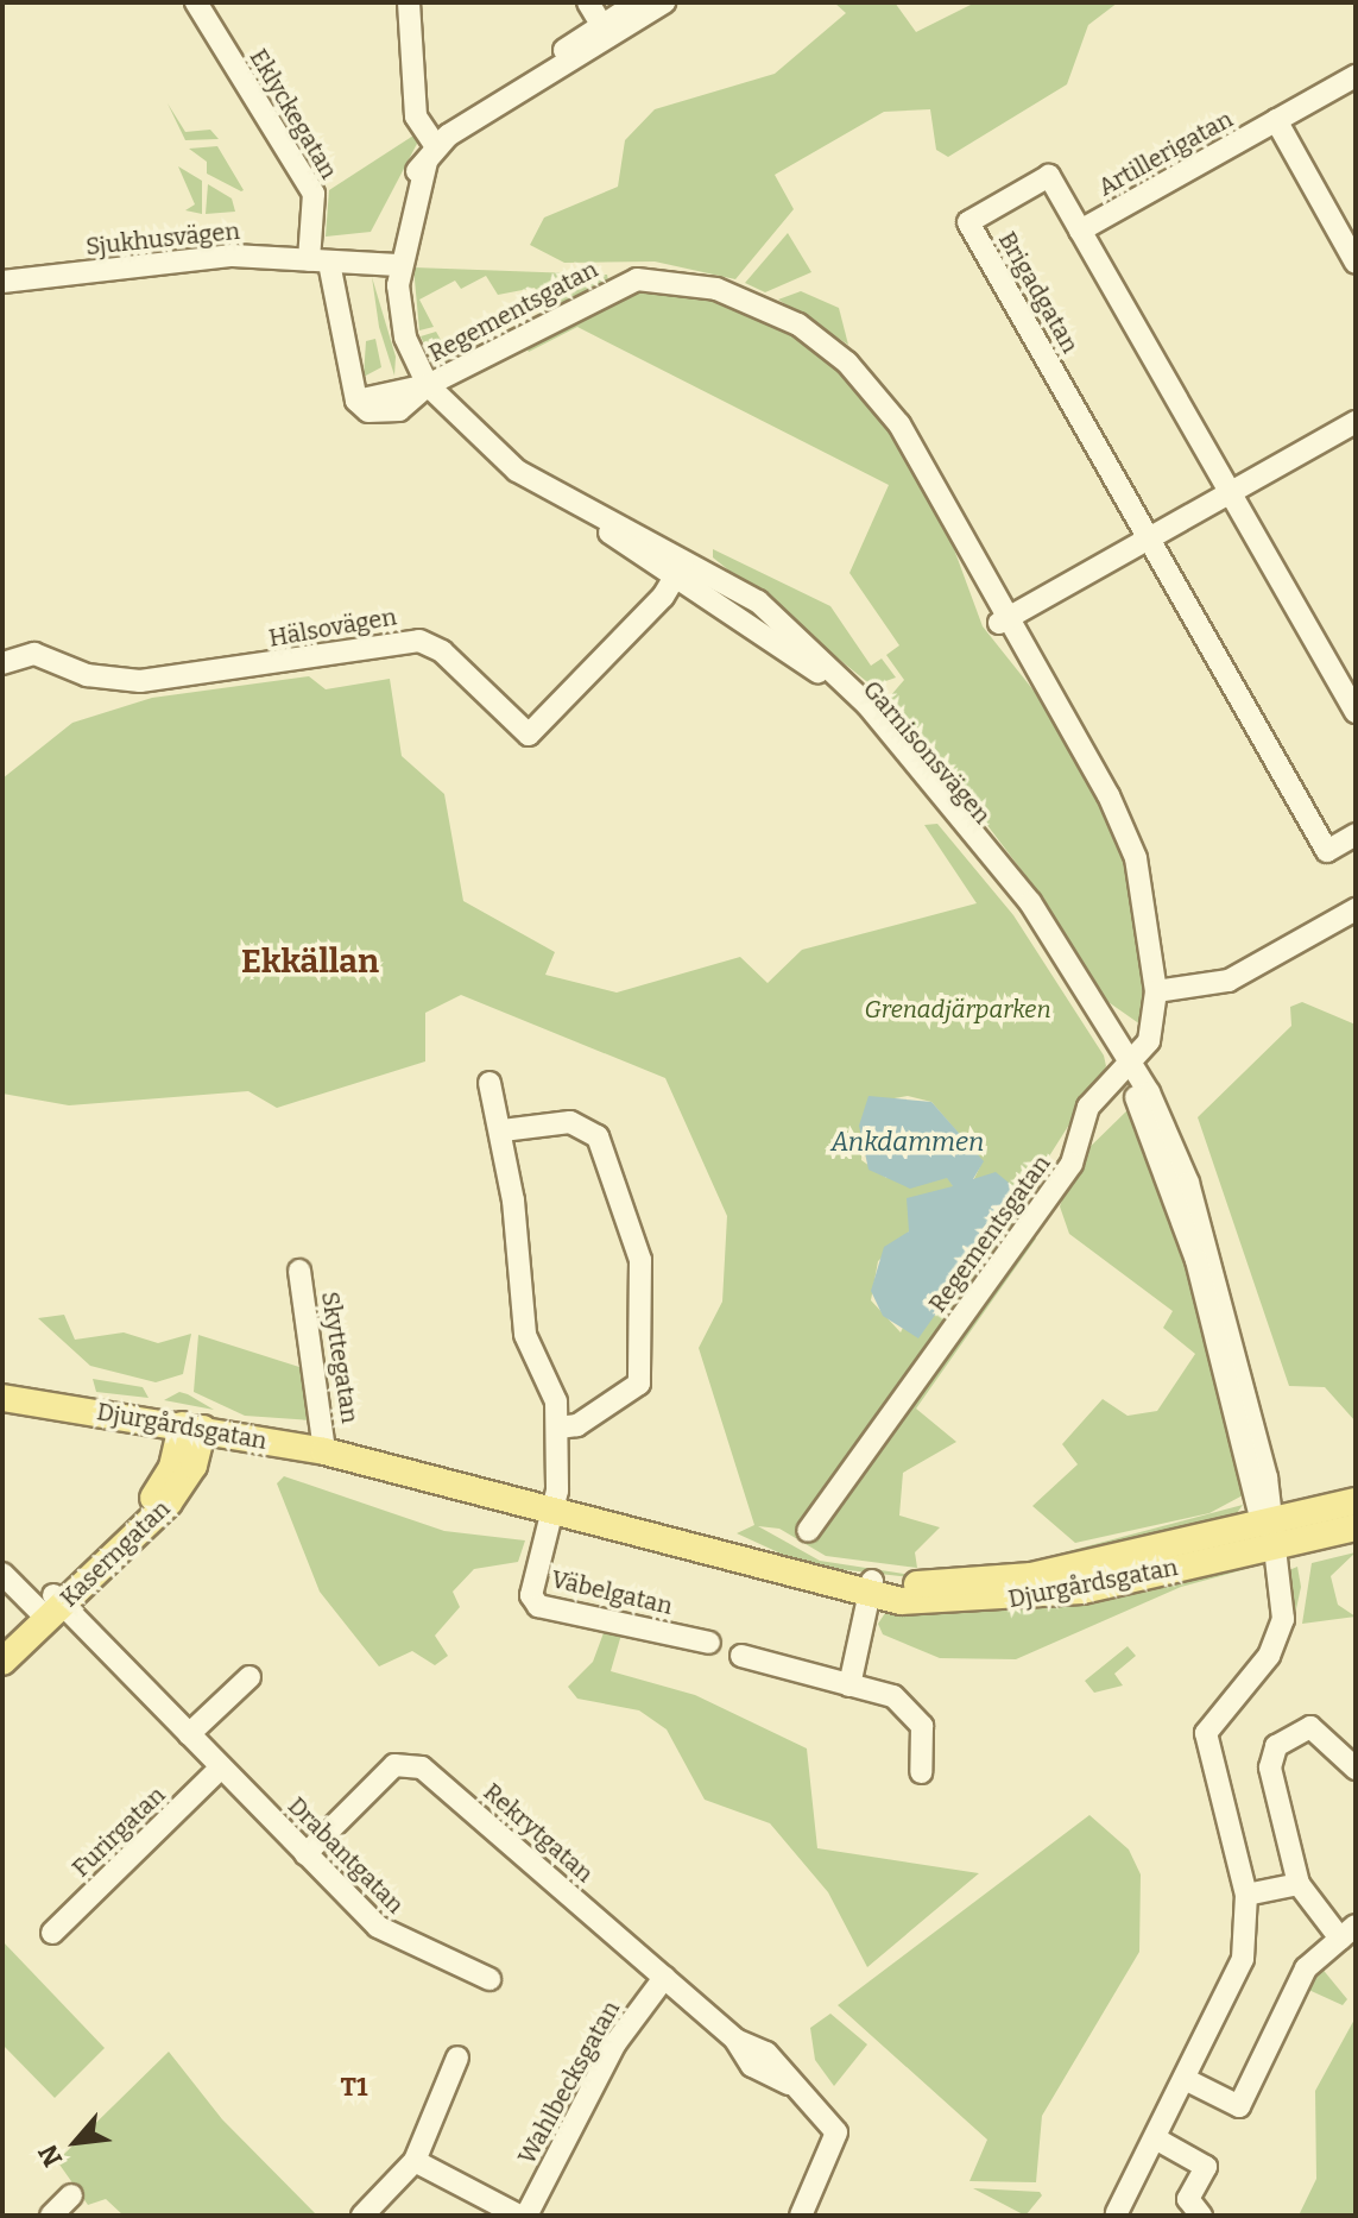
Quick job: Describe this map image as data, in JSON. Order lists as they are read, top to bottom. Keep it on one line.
{"streets":{"main road":["Djurgårdsgatan","Kaserngatan"],"street":["Eklyckegatan","Artillerigatan","Sjukhusvägen","Brigadgatan","Regementsgatan","Hälsovägen","Garnisonsvägen","Skyttegatan","Väbelgatan","Furirgatan","Rekrytgatan","Drabantgatan","Wahlbecksgatan"]},"crossings":[["Eklyckegatan","Sjukhusvägen"],["Artillerigatan","Brigadgatan"],["Sjukhusvägen","Garnisonsvägen"],["Regementsgatan","Garnisonsvägen"],["Hälsovägen","Garnisonsvägen"],["Garnisonsvägen","Djurgårdsgatan"],["Skyttegatan","Djurgårdsgatan"],["Djurgårdsgatan","Kaserngatan"],["Djurgårdsgatan","Väbelgatan"],["Kaserngatan","Drabantgatan"],["Furirgatan","Drabantgatan"],["Rekrytgatan","Drabantgatan"],["Rekrytgatan","Wahlbecksgatan"]],"districts":["Ekkällan","T1"],"water":["Ankdammen"],"parks":["Grenadjärparken"],"north":"bottom left"}
